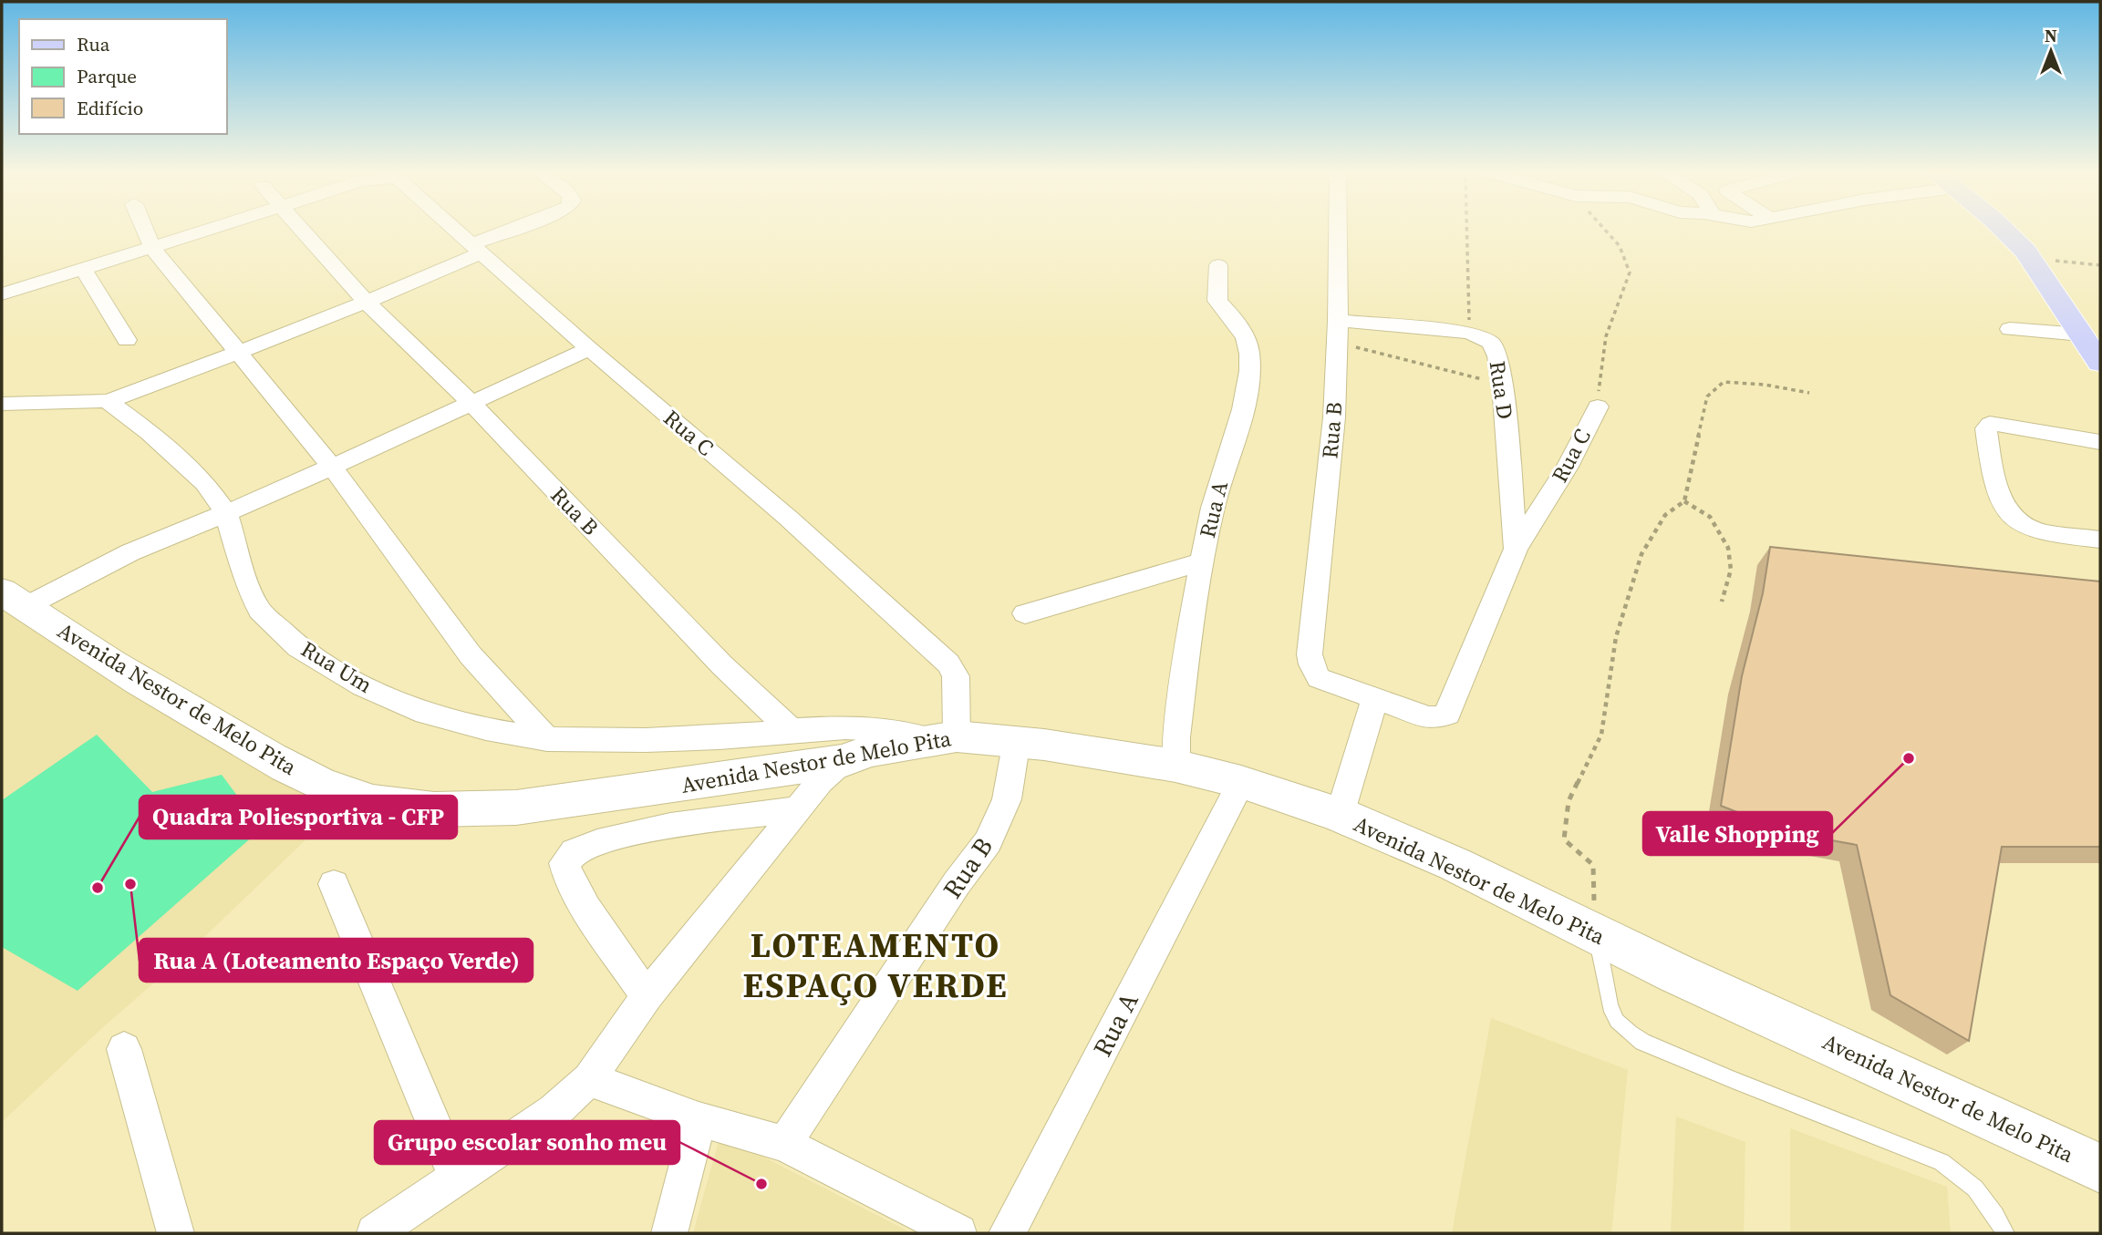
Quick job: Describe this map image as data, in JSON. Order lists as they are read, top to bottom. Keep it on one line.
{"streets":{"main road":["Avenida Nestor de Melo Pita"],"street":["Rua D","Rua B","Rua C","Rua A","Rua Um"]},"crossings":[["Rua D","Rua C"],["Rua B","Rua C"],["Rua B","Rua Um"],["Rua B","Avenida Nestor de Melo Pita"],["Rua C","Avenida Nestor de Melo Pita"],["Rua A","Avenida Nestor de Melo Pita"]],"districts":["LOTEAMENTO ESPAÇO VERDE"],"places":["Valle Shopping","Rua A (Loteamento Espaço Verde)","Quadra Poliesportiva - CFP","Grupo escolar sonho meu"],"legend":["Rua","Parque","Edifício"],"north":"top"}
